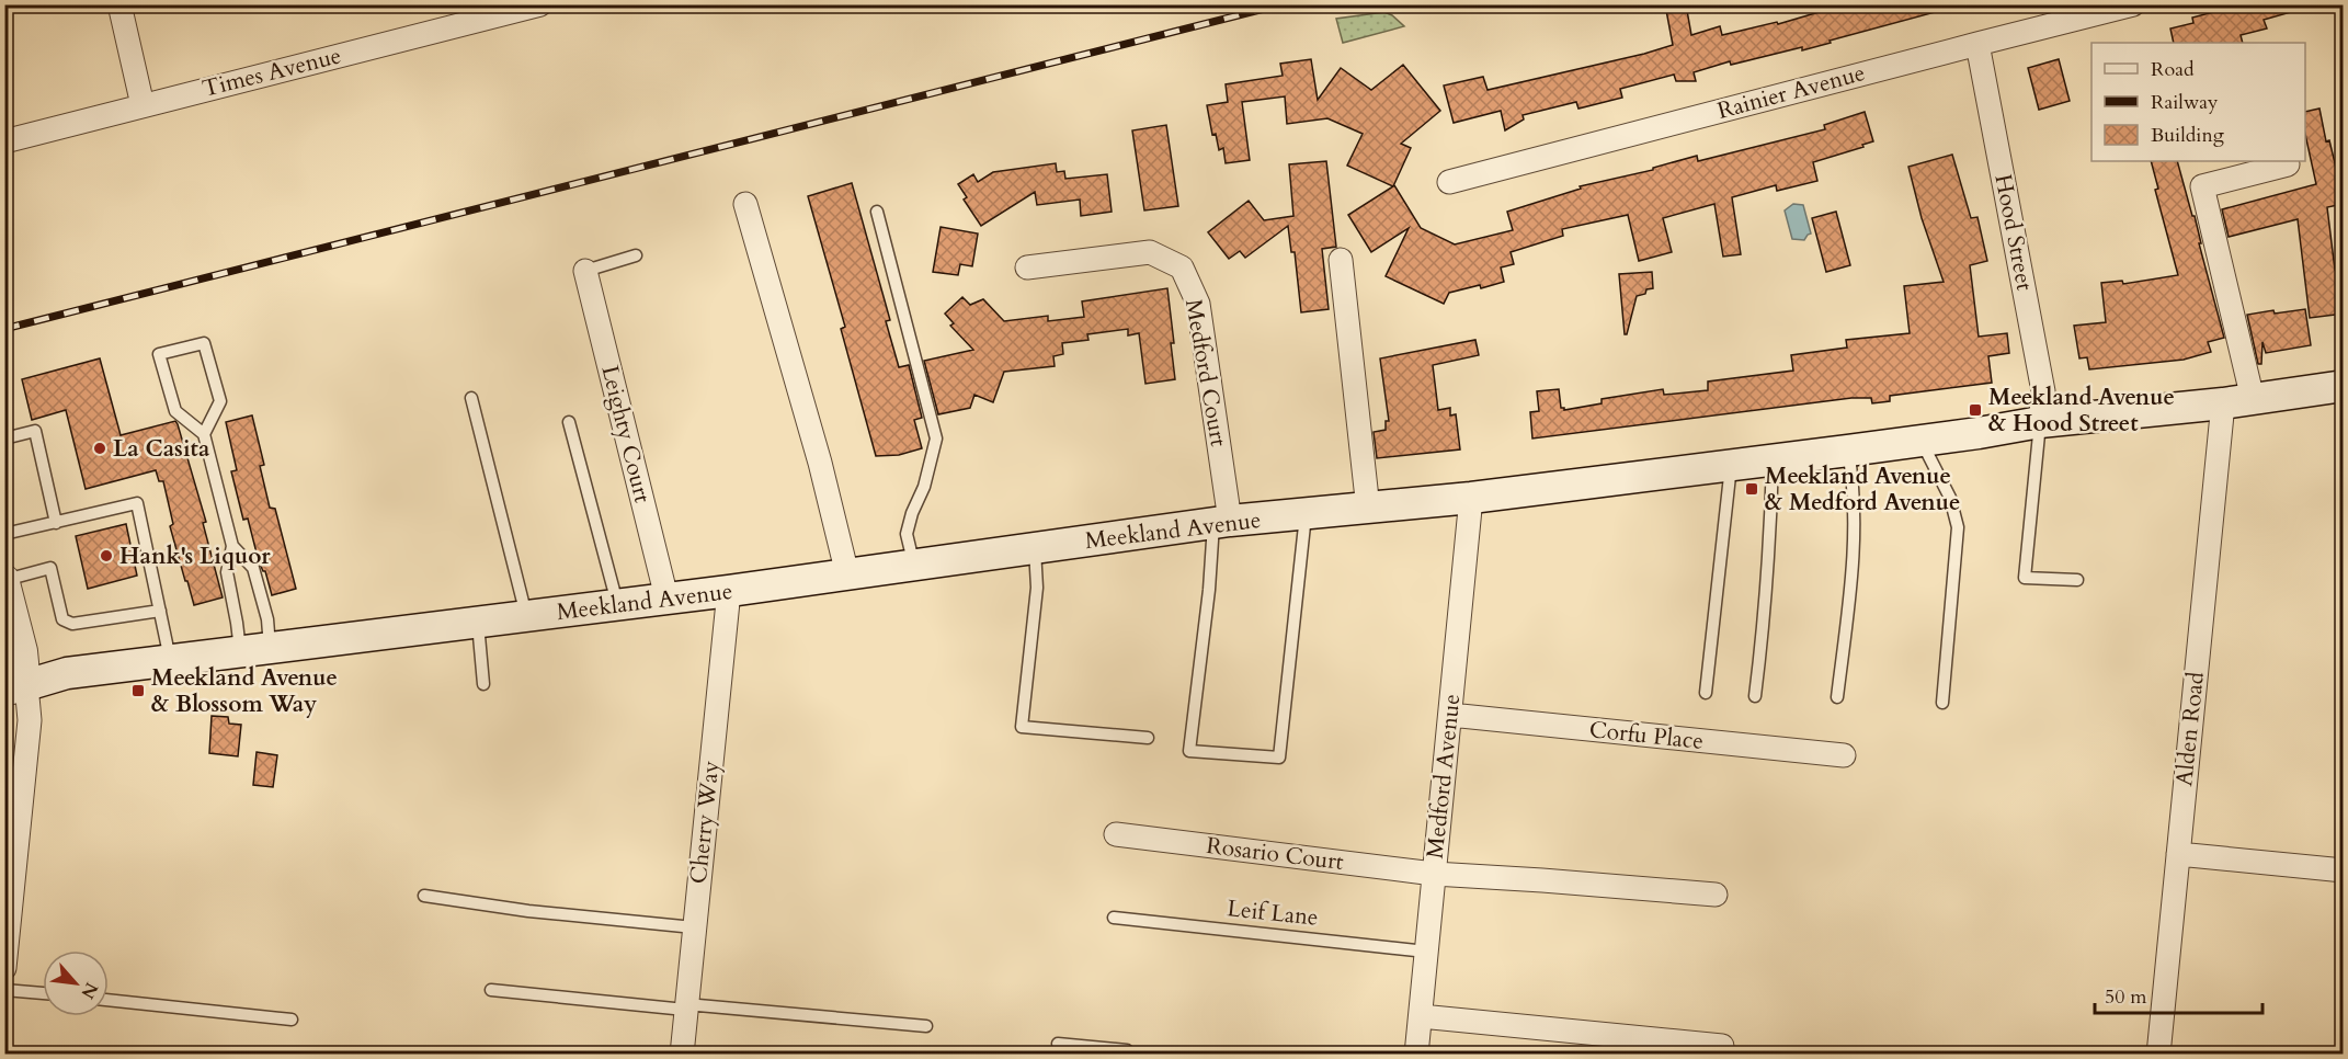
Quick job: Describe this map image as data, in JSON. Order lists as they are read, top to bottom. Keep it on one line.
{"streets":{"main road":["Meekland Avenue"],"street":["Times Avenue","Rainier Avenue","Hood Street","Medford Court","Leighty Court","Alden Road","Corfu Place","Medford Avenue","Cherry Way","Rosario Court"],"lane":["Leif Lane"]},"crossings":[["Rainier Avenue","Hood Street"],["Hood Street","Meekland Avenue"],["Medford Court","Meekland Avenue"],["Leighty Court","Meekland Avenue"],["Meekland Avenue","Alden Road"],["Meekland Avenue","Medford Avenue"],["Meekland Avenue","Cherry Way"],["Corfu Place","Medford Avenue"],["Medford Avenue","Rosario Court"],["Medford Avenue","Leif Lane"]],"places":{"transit":["Meekland Avenue & Hood Street","Meekland Avenue & Medford Avenue","Meekland Avenue & Blossom Way"],"other":["La Casita","Hank's Liquor"]},"legend":["Road","Railway","Building"],"scale_bar":"50 m","north":"bottom right"}
